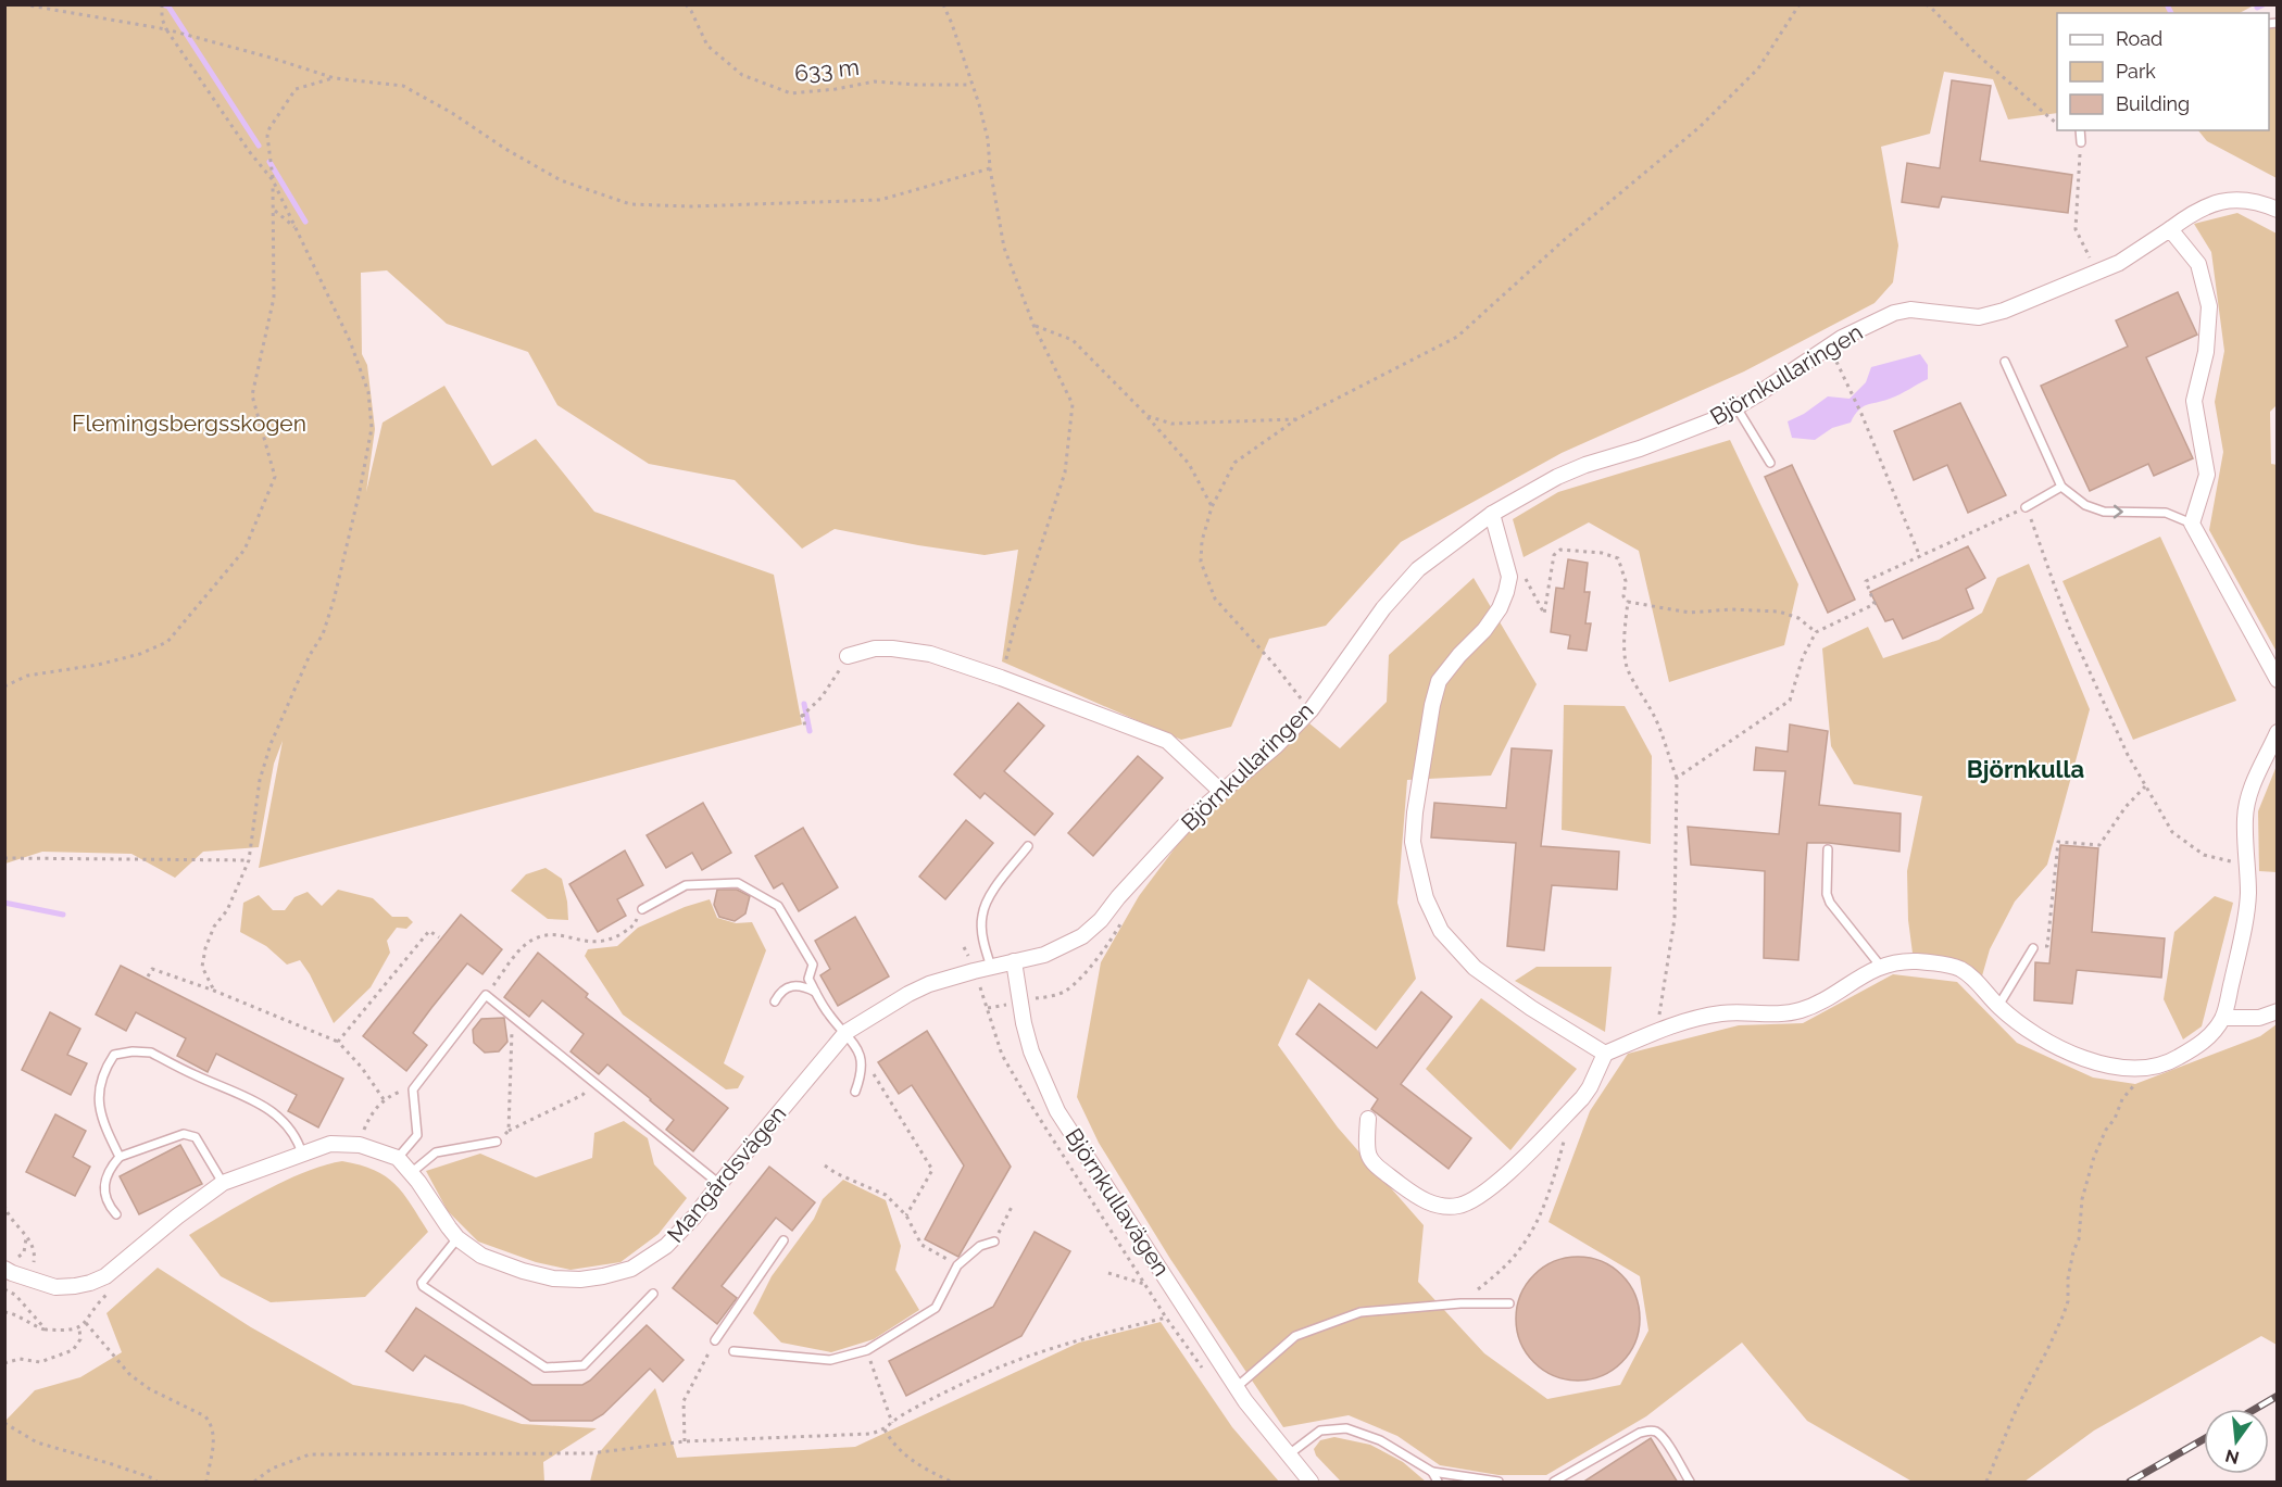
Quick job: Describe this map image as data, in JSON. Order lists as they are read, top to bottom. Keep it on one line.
{"streets":{"street":["Björnkullaringen","Mangårdsvägen","Björnkullavägen"],"path":["633 m"]},"crossings":[["Björnkullaringen","Mangårdsvägen"],["Björnkullaringen","Björnkullavägen"],["Mangårdsvägen","Björnkullavägen"]],"districts":["Björnkulla"],"parks":["Flemingsbergsskogen"],"legend":["Road","Park","Building"],"north":"bottom"}
